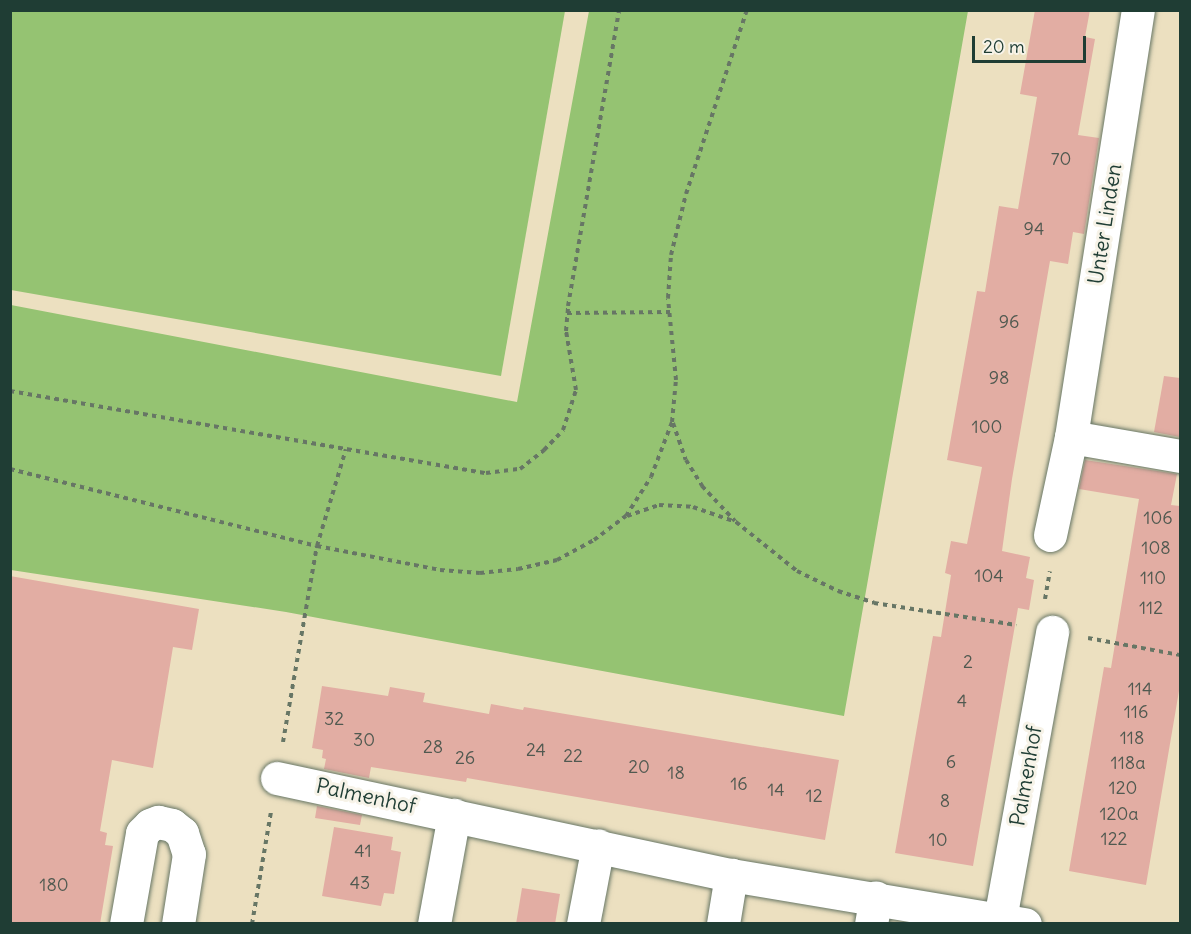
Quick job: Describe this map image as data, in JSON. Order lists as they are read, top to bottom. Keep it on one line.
{"streets":{"street":["Unter Linden","Palmenhof"]},"house_numbers":["70","94","96","98","100","106","108","104","110","112","2","114","4","116","32","118","30","28","24","22","26","6","118a","20","18","16","120","14","12","8","120a","122","10","41","43","180"],"scale_bar":"20 m"}
